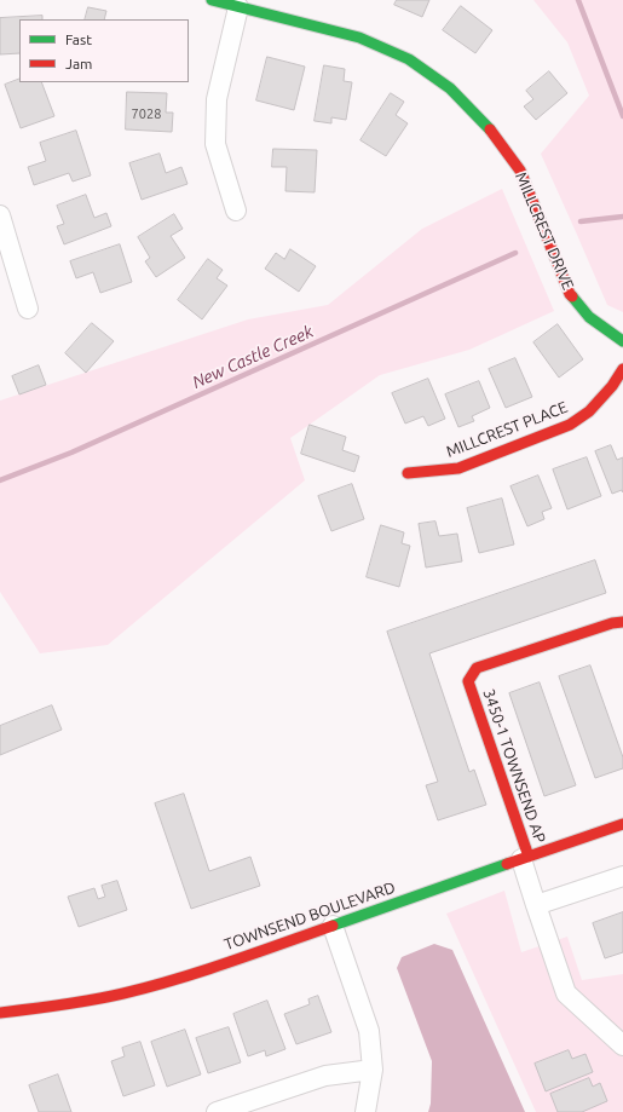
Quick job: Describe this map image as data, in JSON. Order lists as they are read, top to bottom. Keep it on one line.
{"streets":{"street":["MILLCREST DRIVE","MILLCREST PLACE","3450-1 TOWNSEND AP","TOWNSEND BOULEVARD"]},"crossings":[["3450-1 TOWNSEND AP","TOWNSEND BOULEVARD"]],"water":["New Castle Creek"],"house_numbers":["7028"],"legend":["Fast","Jam"]}
